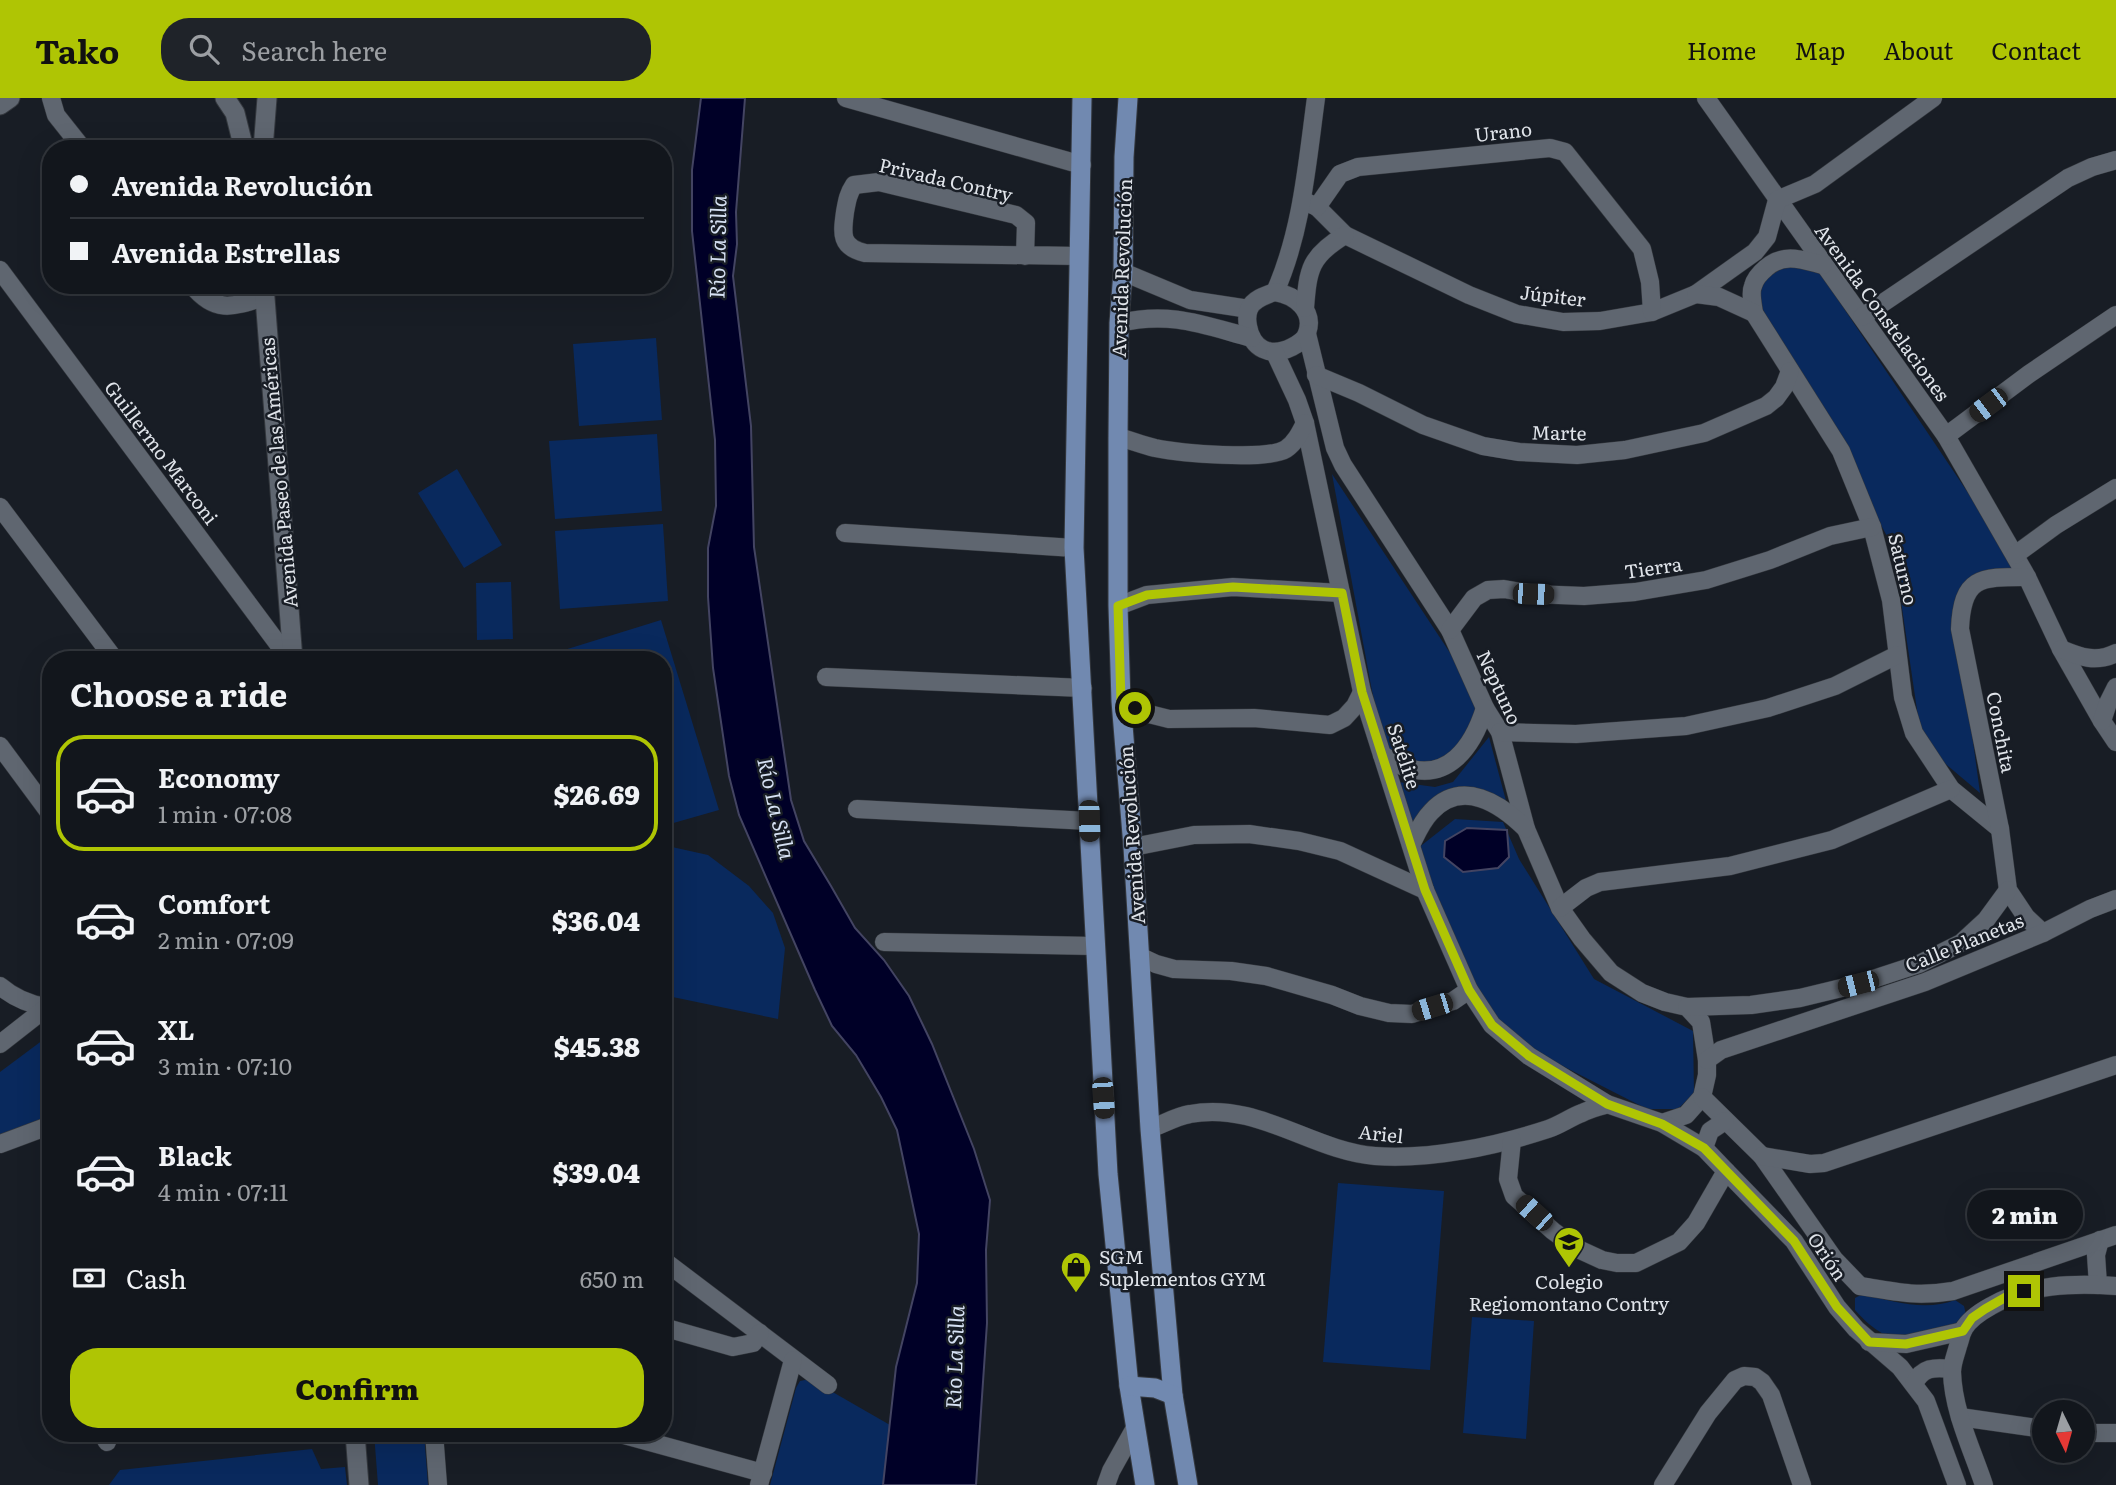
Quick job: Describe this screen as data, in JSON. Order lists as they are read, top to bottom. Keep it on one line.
{"streets":{"main road":["Avenida Revolución"],"street":["Urano","Privada Contry","Júpiter","Avenida Constelaciones","Marte","Guillermo Marconi","Avenida Paseo de las Américas","Tierra","Saturno","Neptuno","Conchita","Satélite","Calle Planetas","Ariel","Orión"]},"crossings":[["Urano","Júpiter"],["Privada Contry","Avenida Revolución"],["Avenida Revolución","Ariel"],["Júpiter","Avenida Constelaciones"],["Avenida Constelaciones","Conchita"],["Marte","Saturno"],["Marte","Neptuno"],["Tierra","Saturno"],["Tierra","Neptuno"],["Saturno","Conchita"],["Neptuno","Satélite"],["Neptuno","Calle Planetas"],["Conchita","Calle Planetas"],["Satélite","Ariel"],["Satélite","Orión"],["Ariel","Orión"]],"water":["Río La Silla"],"places":{"school or university":["Colegio Regiomontano Contry"],"shop":["SGM Suplementos GYM"]},"north":"bottom","page":{"header":"Tako","search":"Search here","nav":["Home","Map","About","Contact"],"banner":["Avenida Revolución","Avenida Estrellas"],"heading":"Choose a ride","list":[{"name":"Economy","note":"1 min · 07:08","value":"$26.69"},{"name":"Comfort","note":"2 min · 07:09","value":"$36.04"},{"name":"XL","note":"3 min · 07:10","value":"$45.38"},{"name":"Black","note":"4 min · 07:11","value":"$39.04"}],"bubble":"2 min","pay":["Cash","650 m"],"buttons":"Confirm"}}
